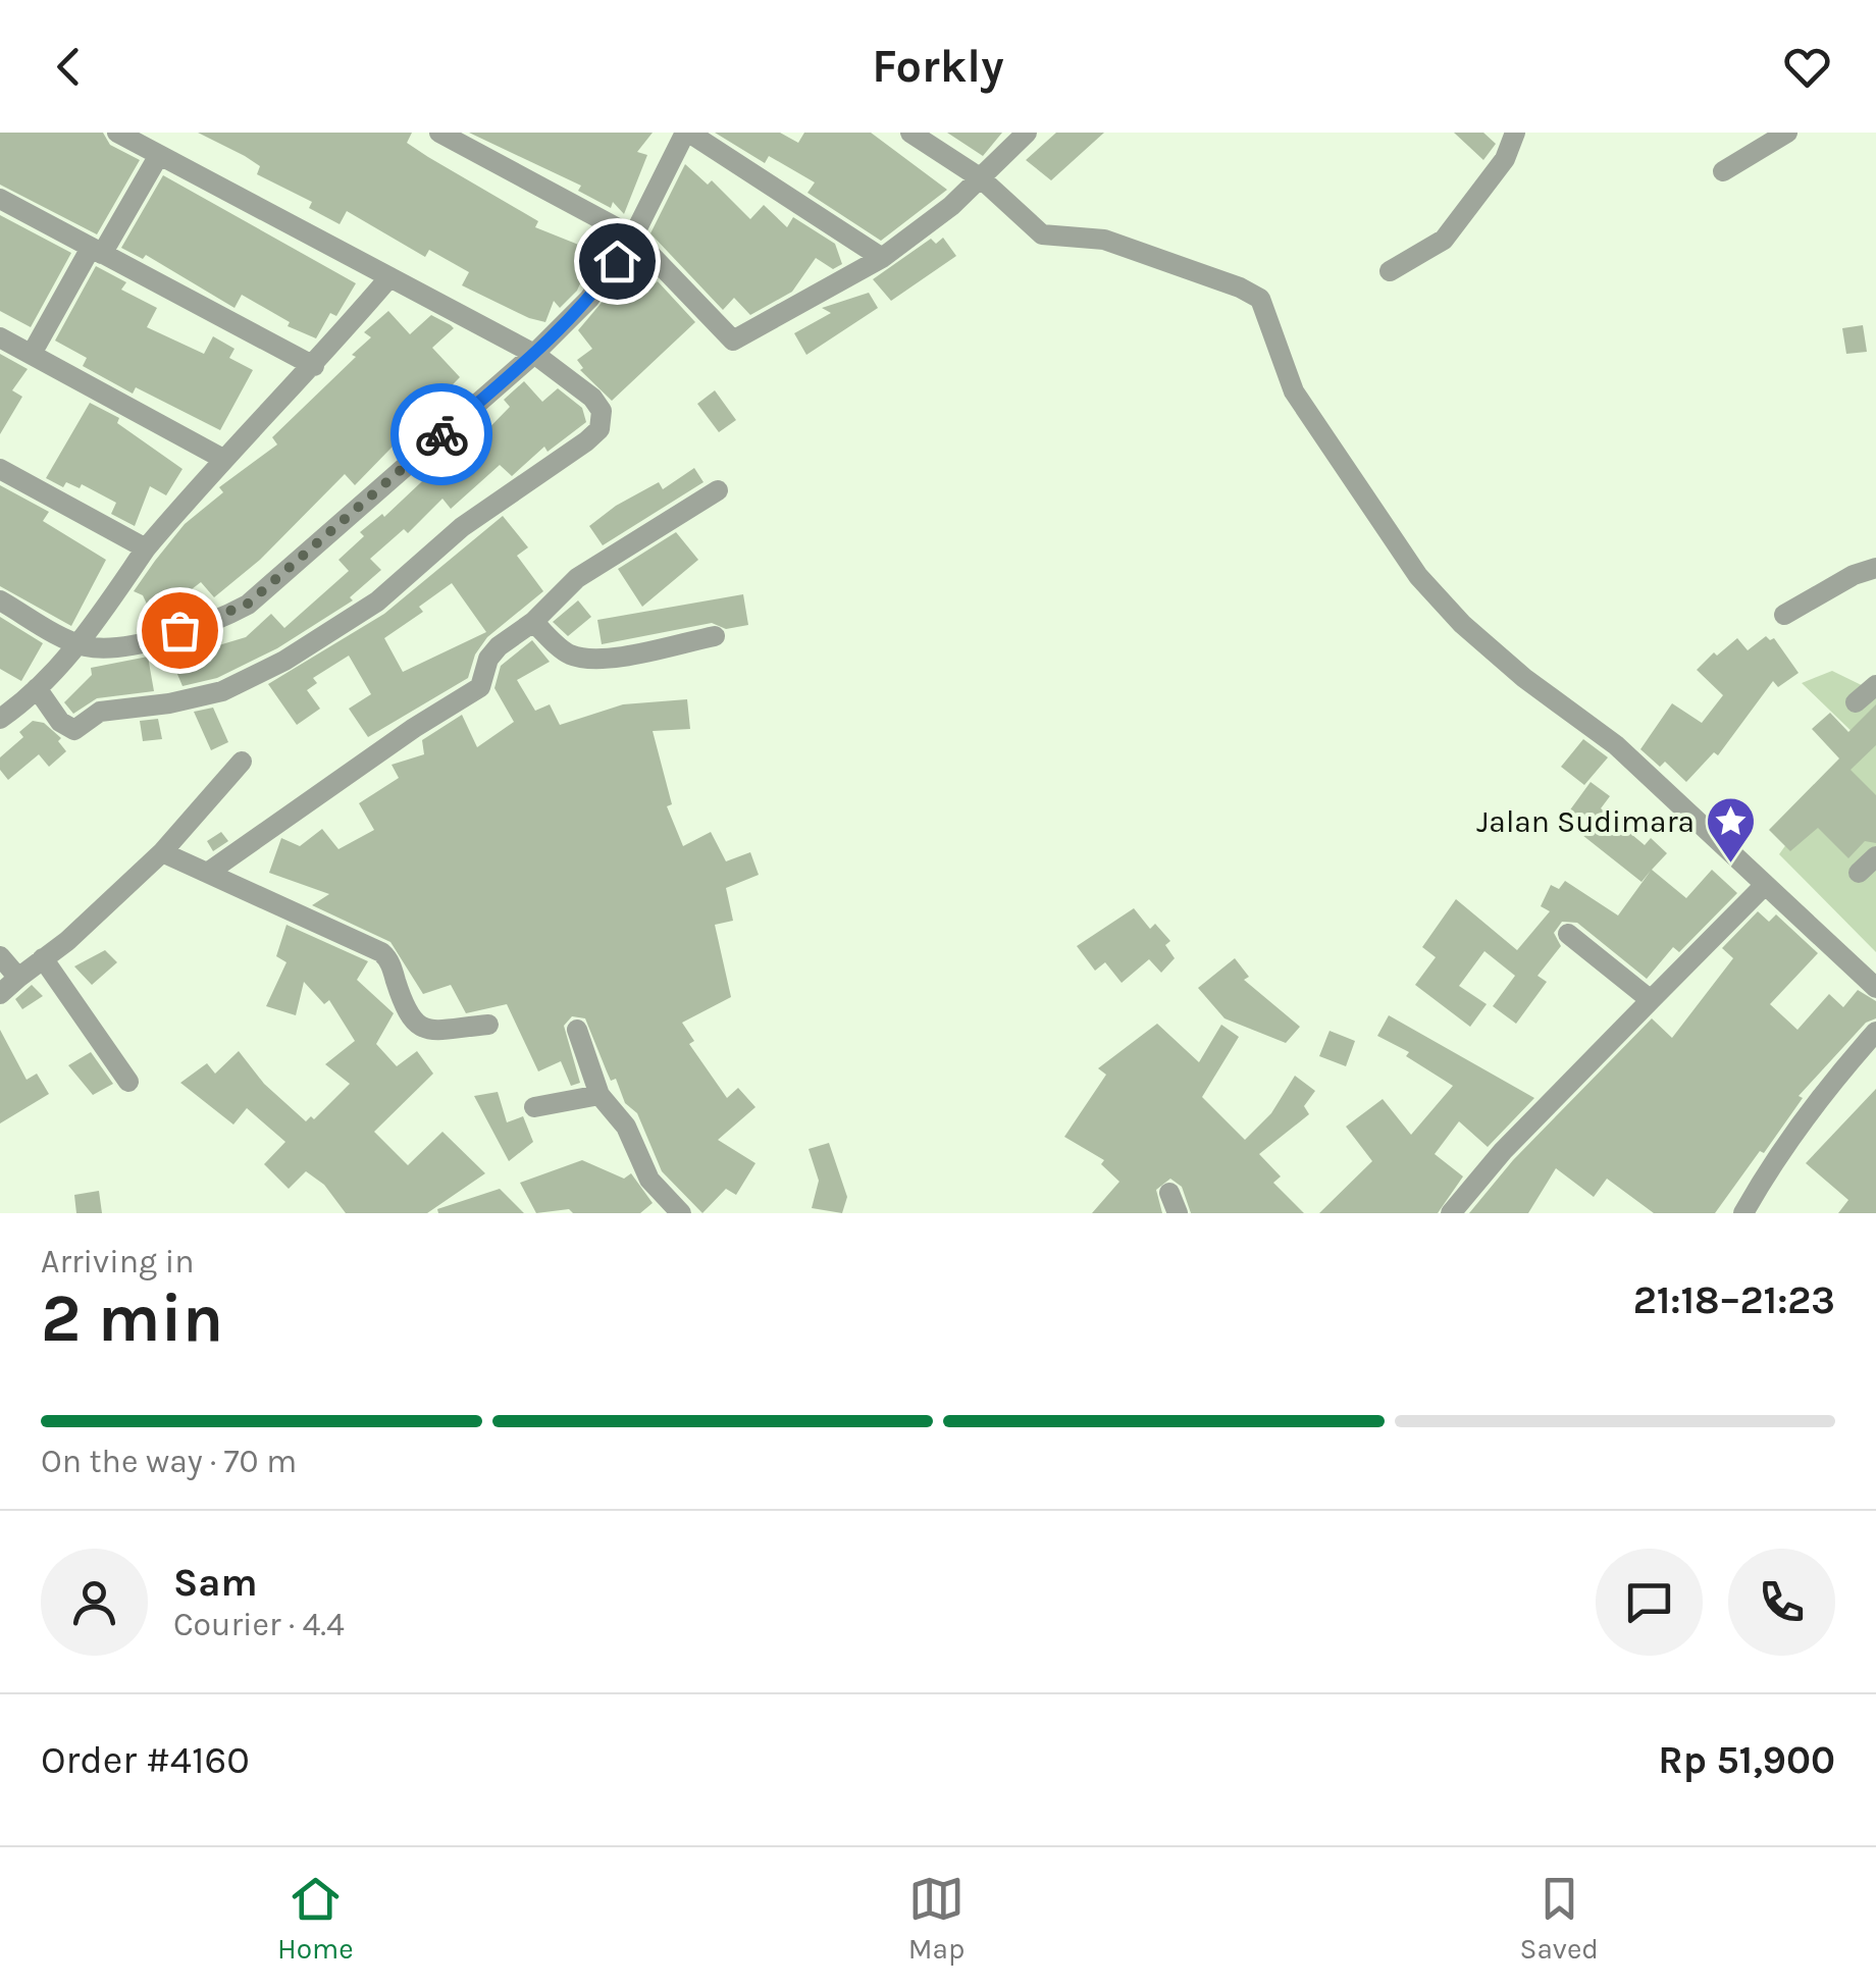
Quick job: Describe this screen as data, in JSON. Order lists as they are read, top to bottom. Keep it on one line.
{"places":{"place":["Jalan Sudimara"]},"page":{"header":"Forkly","heading":["2 min","Arriving in","21:18–21:23"],"panel":["Sam","Courier · 4.4","Order #4160","Rp 51,900"],"bar":"On the way · 70 m","tabs":["Home","Map","Saved"]}}
